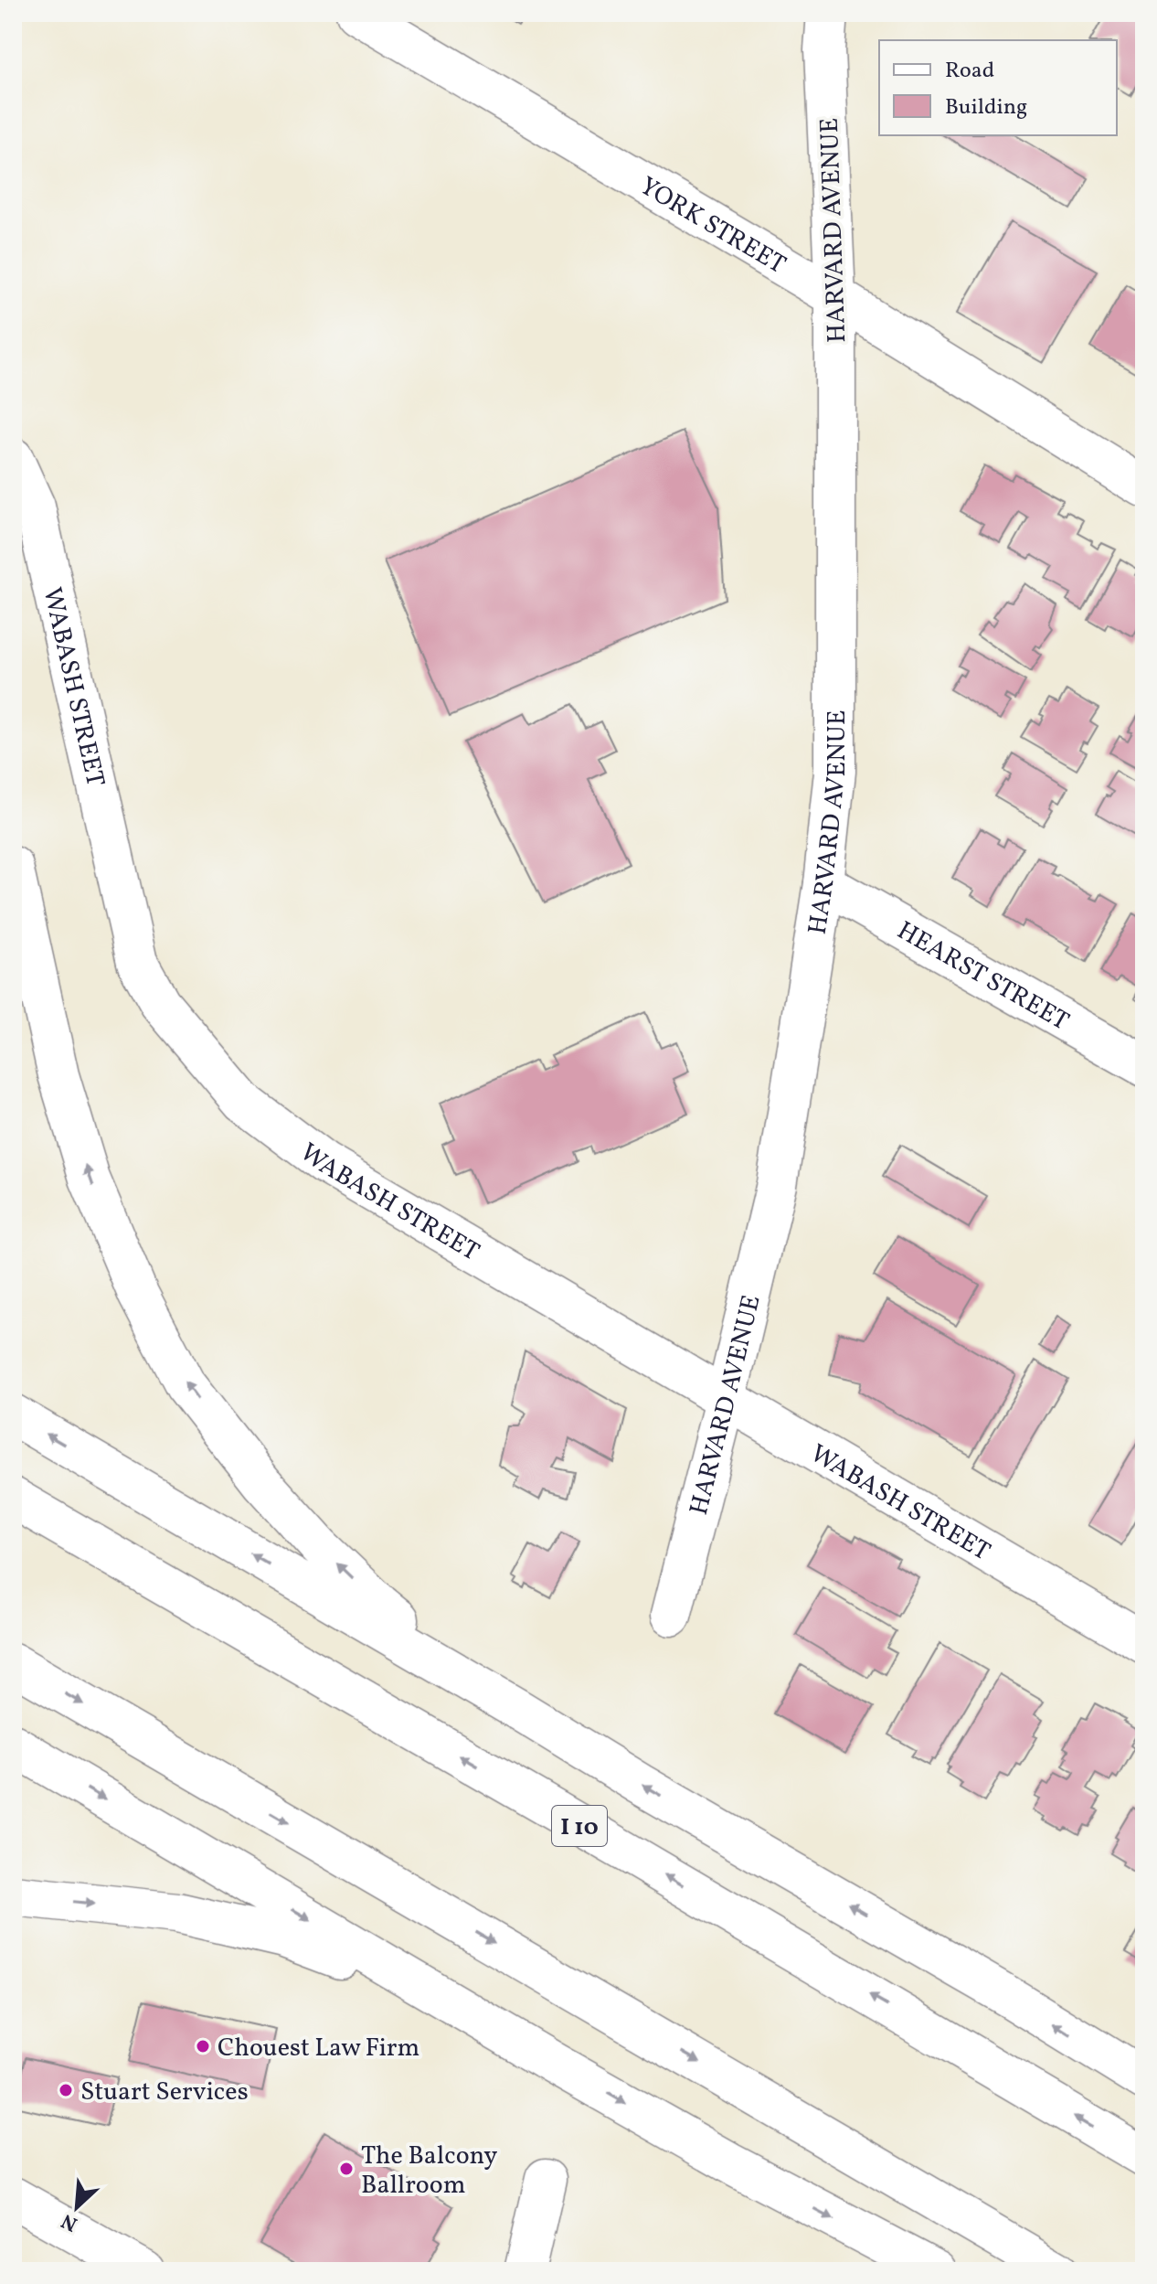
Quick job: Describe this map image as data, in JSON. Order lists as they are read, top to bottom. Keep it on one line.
{"streets":{"main road":["YORK STREET","HARVARD AVENUE","WABASH STREET","HEARST STREET","I 10"]},"crossings":[["YORK STREET","HARVARD AVENUE"],["HARVARD AVENUE","WABASH STREET"],["HARVARD AVENUE","HEARST STREET"]],"places":["Chouest Law Firm","Stuart Services","The Balcony Ballroom"],"legend":["Road","Building"],"north":"bottom left"}
